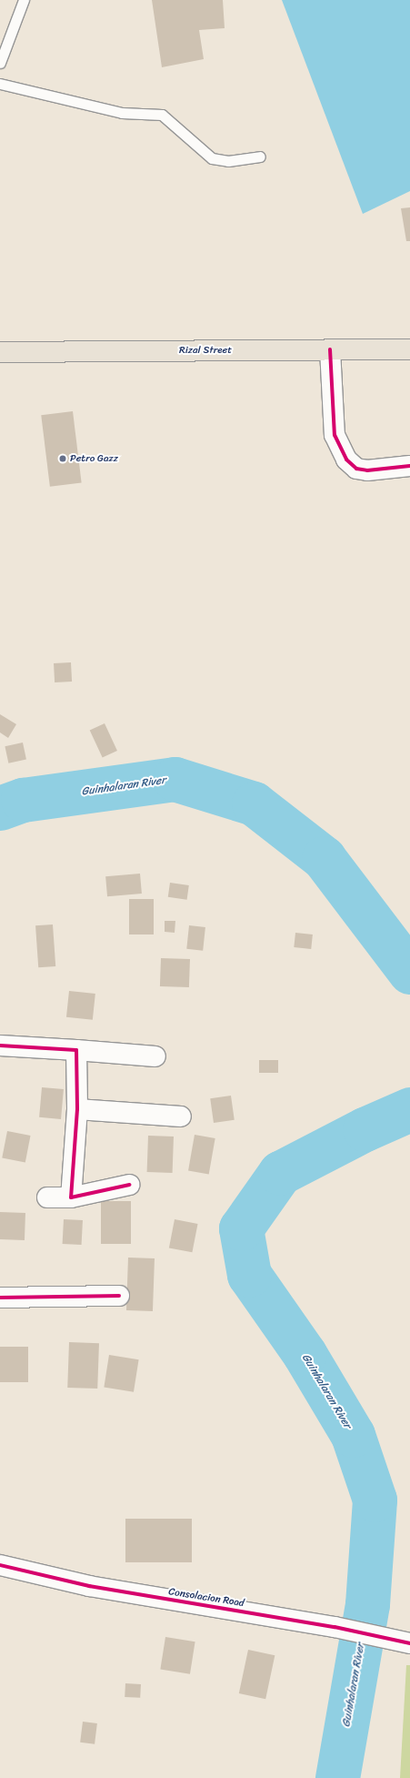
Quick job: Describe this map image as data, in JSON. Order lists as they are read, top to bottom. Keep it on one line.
{"streets":{"main road":["Rizal Street"],"street":["Consolacion Road"]},"water":["Guinhalaran River"],"places":["Petro Gazz"]}
